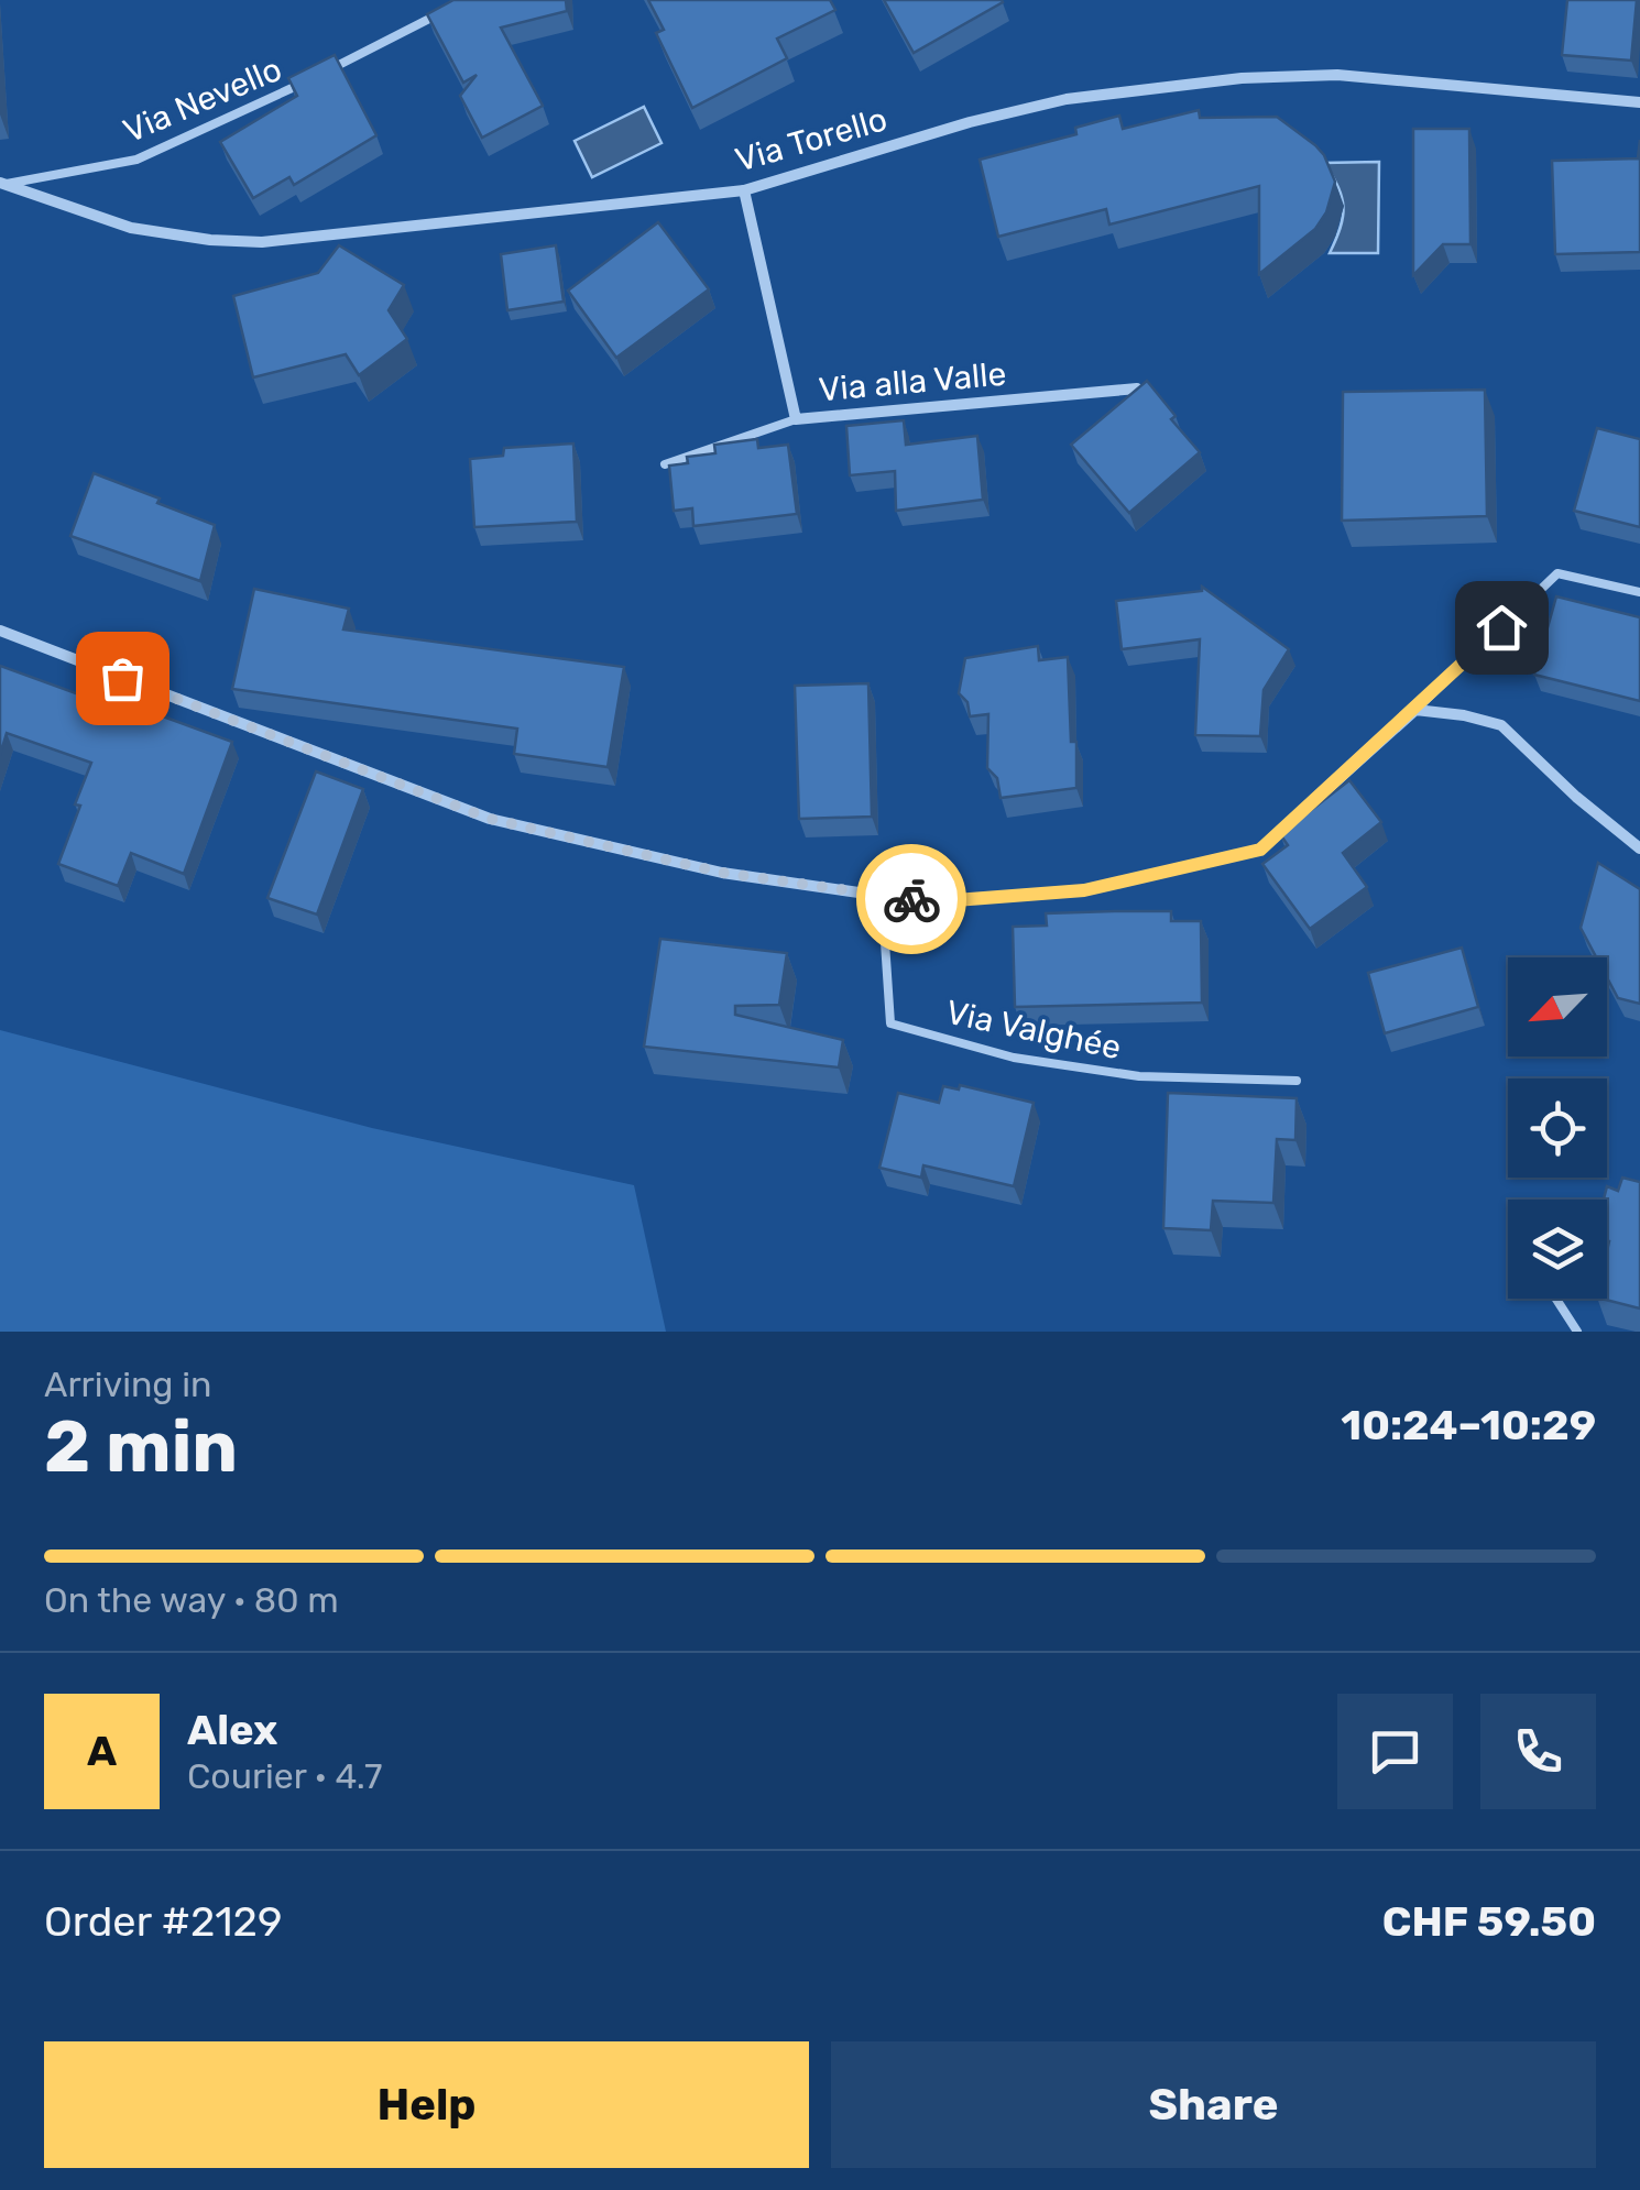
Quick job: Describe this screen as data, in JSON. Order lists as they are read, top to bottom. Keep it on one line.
{"streets":{"street":["Via Torello","Via alla Valle"],"lane":["Via Nevello","Via Valghée"]},"crossings":[["Via Nevello","Via Torello"],["Via Torello","Via alla Valle"]],"north":"bottom left","page":{"heading":["2 min","Arriving in","10:24–10:29"],"panel":["Alex","Courier · 4.7","Order #2129","CHF 59.50"],"bar":"On the way · 80 m","round":"A","buttons":["Help","Share"]}}
